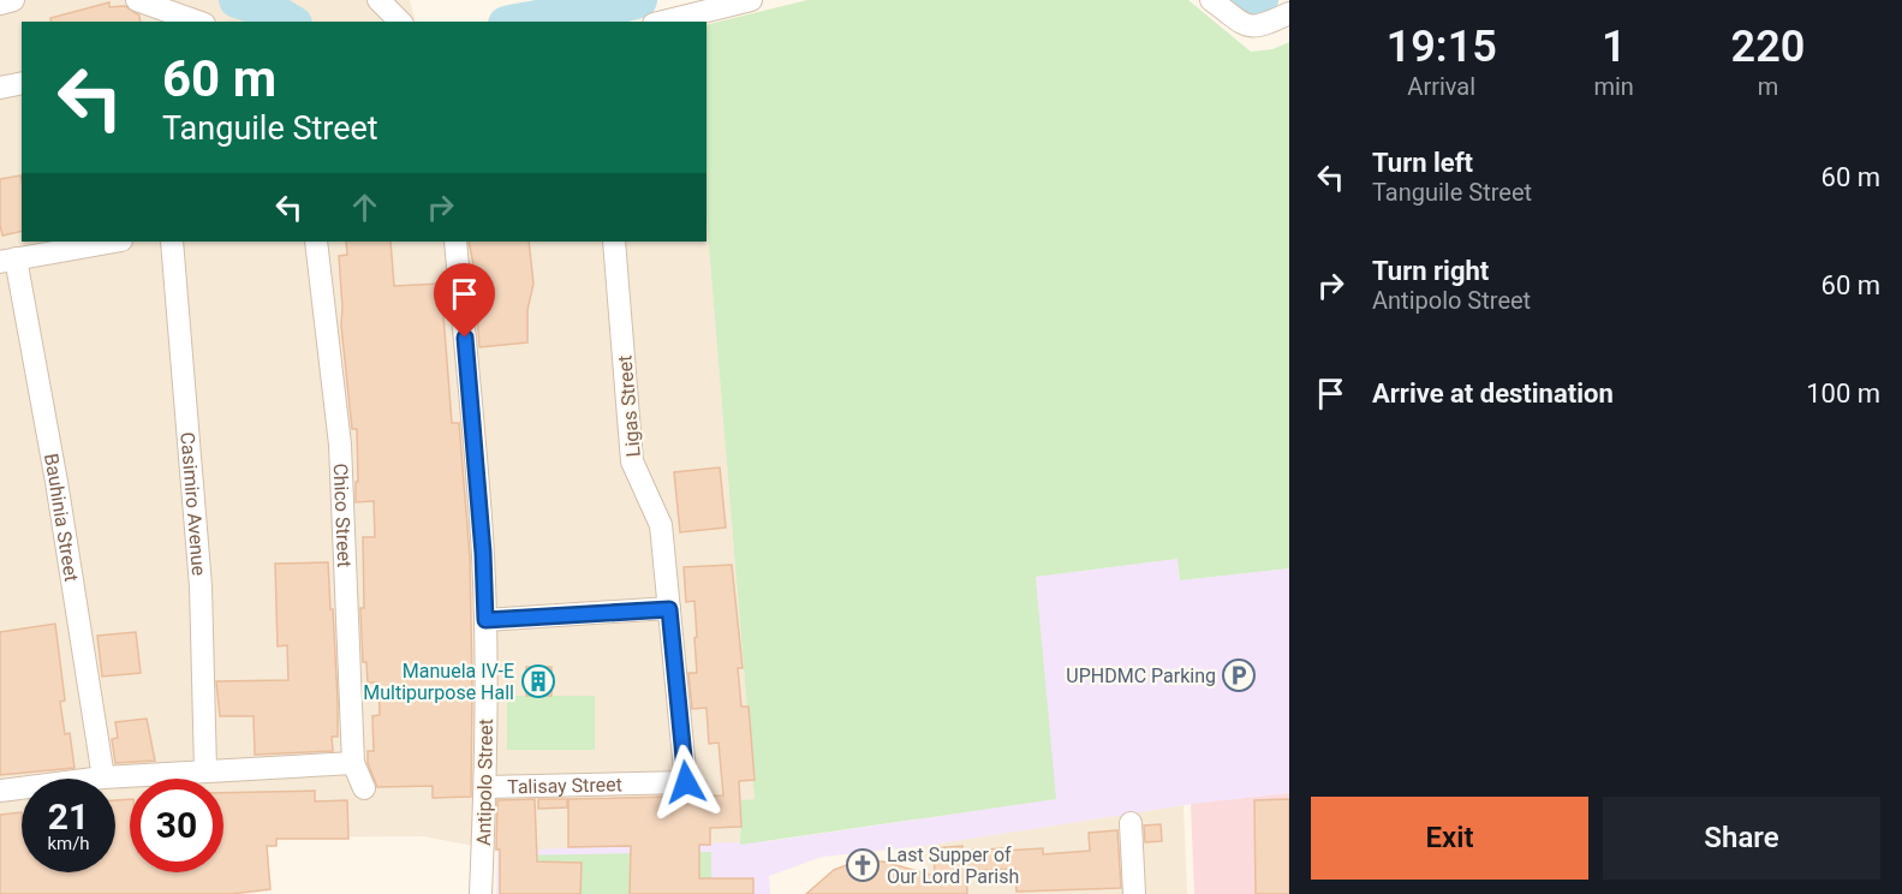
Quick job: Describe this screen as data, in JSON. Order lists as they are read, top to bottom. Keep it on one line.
{"streets":{"street":["Ligas Street","Casimiro Avenue","Chico Street","Bauhinia Street","Antipolo Street","Talisay Street"]},"crossings":[["Ligas Street","Talisay Street"],["Antipolo Street","Talisay Street"]],"places":{"parking":["UPHDMC Parking"],"building":["Manuela IV-E Multipurpose Hall"],"church":["Last Supper of Our Lord Parish"]},"page":{"eta":["19:15","Arrival","1","min","220","m"],"turn":["60 m","Tanguile Street"],"list":[{"name":"Turn left","note":"Tanguile Street","value":"60 m"},{"name":"Turn right","note":"Antipolo Street","value":"60 m"},{"name":"Arrive at destination","value":"100 m"}],"speed":"21 km/h","limit":"30","buttons":["Exit","Share"]}}
